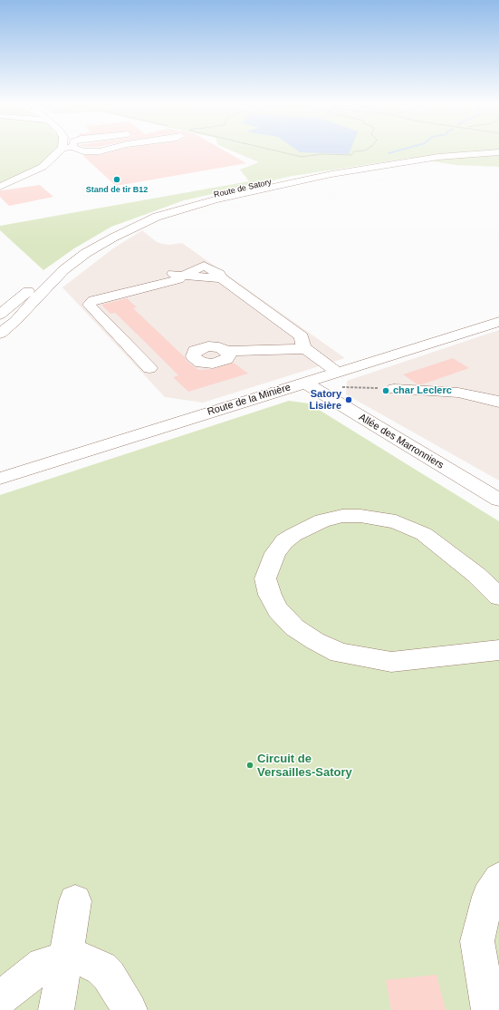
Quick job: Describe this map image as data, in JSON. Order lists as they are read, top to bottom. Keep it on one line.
{"streets":{"main road":["Route de Satory","Route de la Minière","Allée des Marronniers"]},"crossings":[["Route de la Minière","Allée des Marronniers"]],"places":["Stand de tir B12","char Leclerc","Satory Lisière","Circuit de Versailles-Satory"]}
